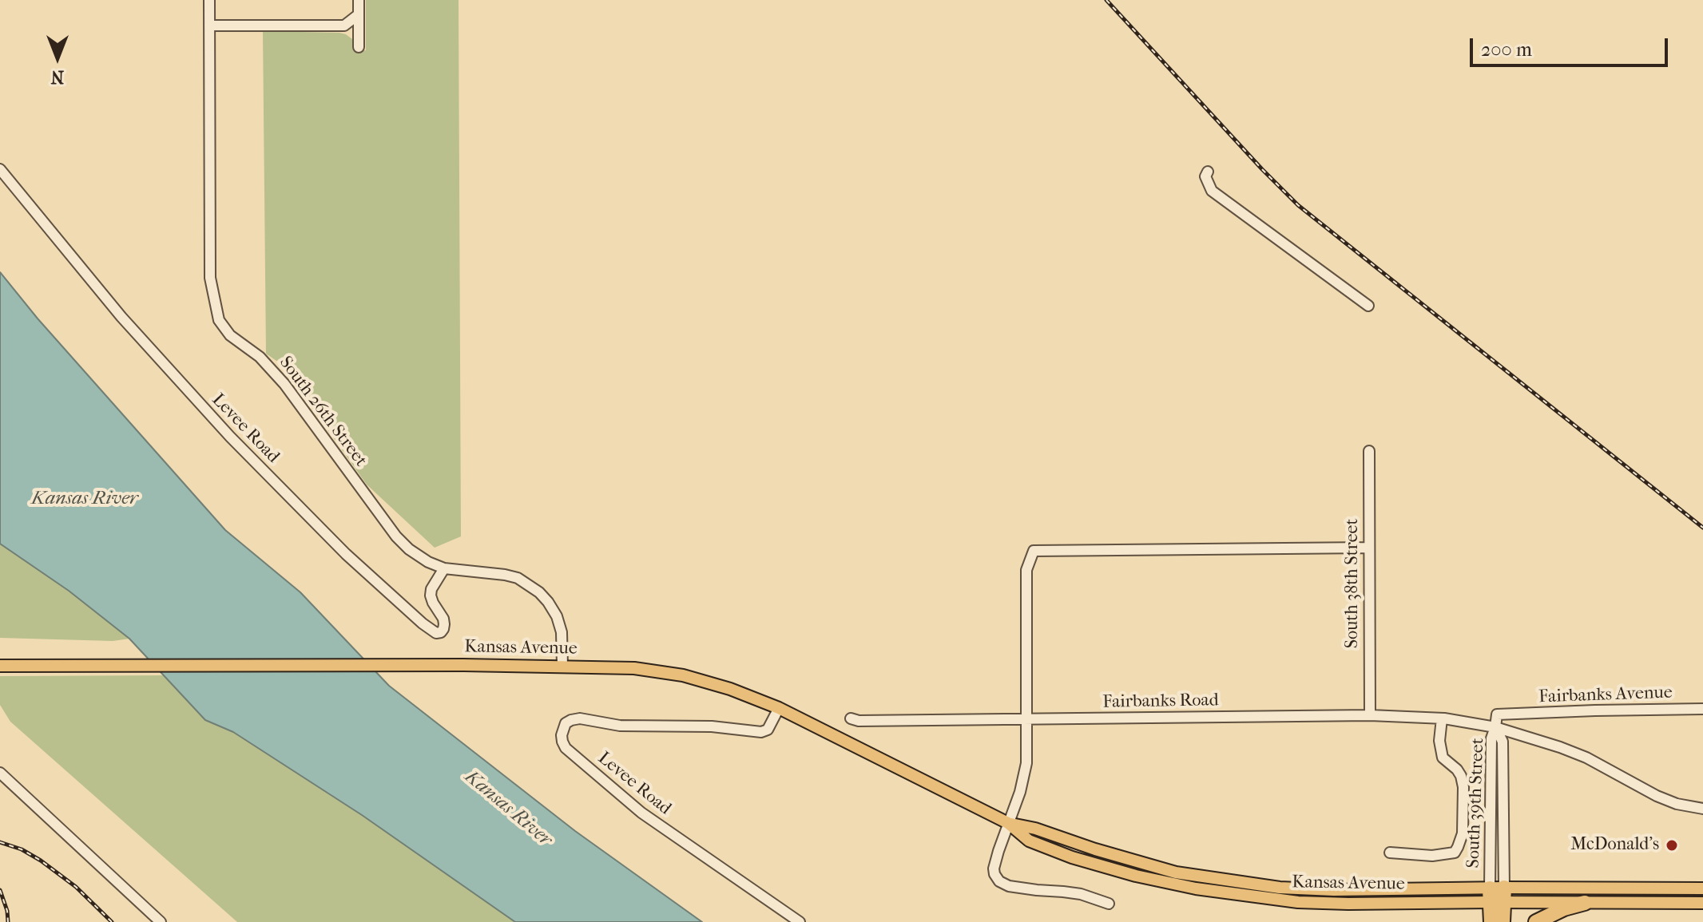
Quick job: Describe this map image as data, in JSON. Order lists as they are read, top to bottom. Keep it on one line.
{"streets":{"main road":["Kansas Avenue"],"street":["South 26th Street","Levee Road","South 38th Street","Fairbanks Avenue","Fairbanks Road","South 39th Street"]},"crossings":[["South 26th Street","Levee Road"],["South 26th Street","Kansas Avenue"],["Levee Road","Kansas Avenue"],["South 38th Street","Fairbanks Road"],["Kansas Avenue","South 39th Street"],["Fairbanks Avenue","Fairbanks Road"],["Fairbanks Avenue","South 39th Street"],["Fairbanks Road","South 39th Street"]],"water":["Kansas River"],"places":["McDonald's"],"scale_bar":"200 m","north":"bottom"}
